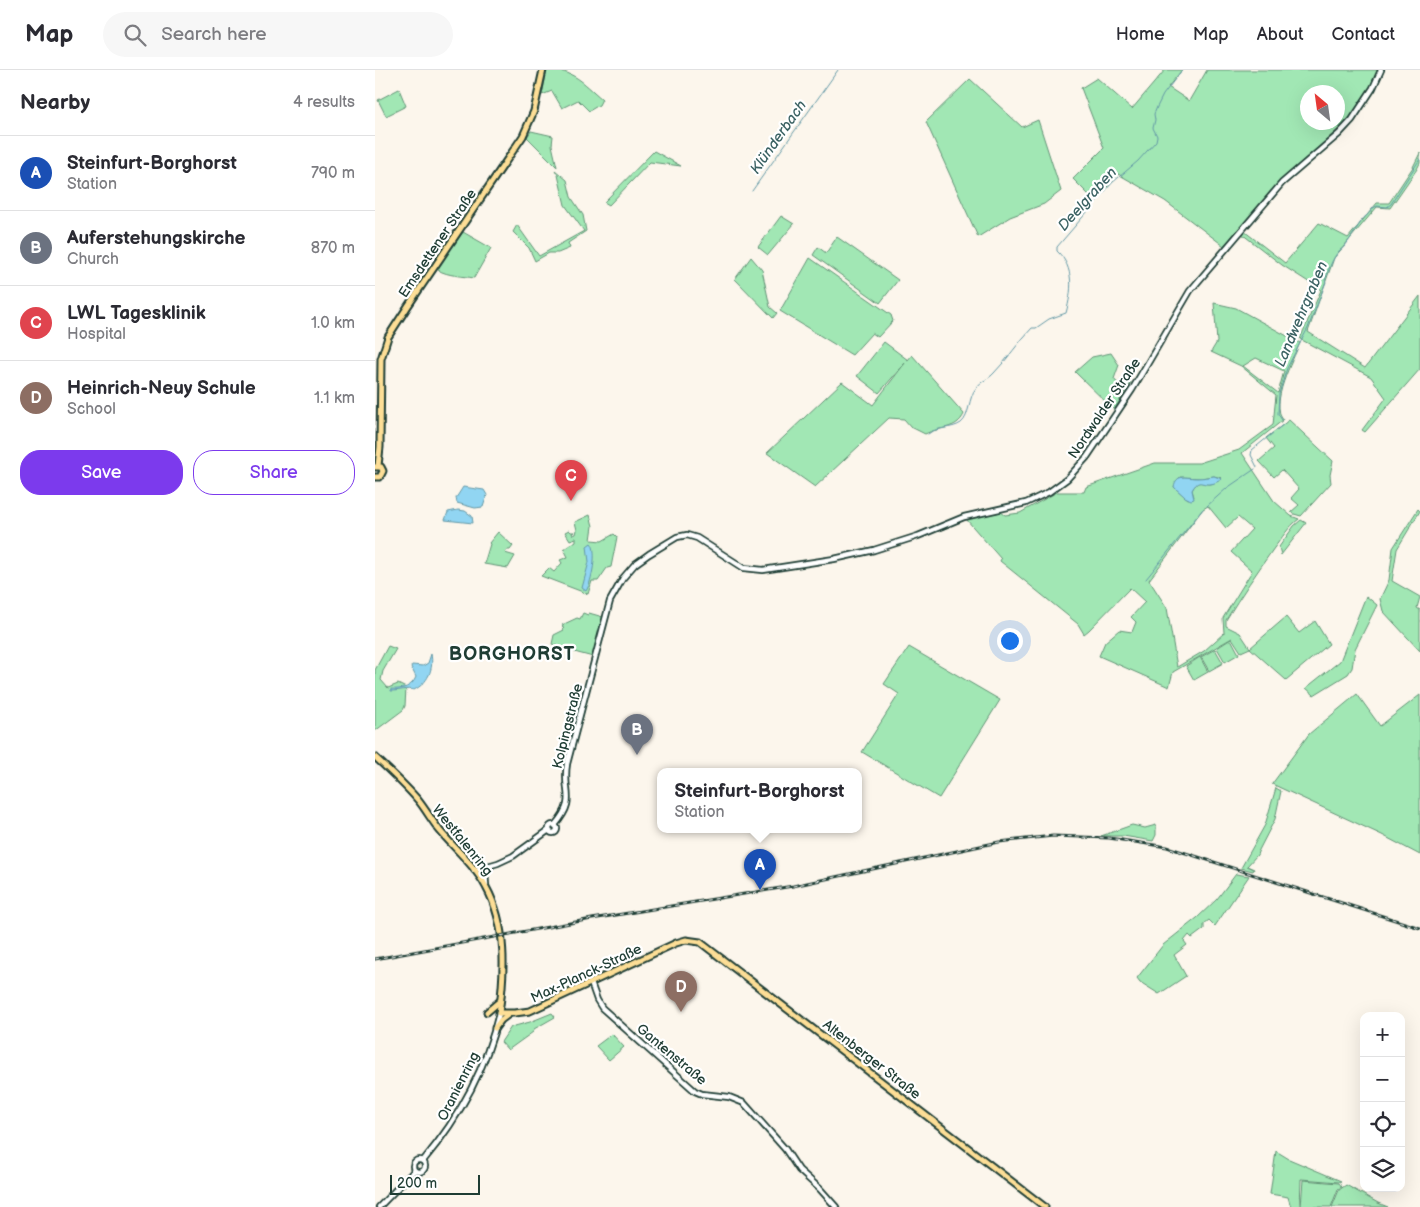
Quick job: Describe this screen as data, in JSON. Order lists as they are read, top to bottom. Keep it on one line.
{"streets":{"main road":["Emsdettener Straße","Westfalenring","Max-Planck-Straße","Altenberger Straße"],"street":["Nordwalder Straße","Kolpingstraße","Gantenstraße","Oranienring"]},"crossings":[["Nordwalder Straße","Kolpingstraße"],["Kolpingstraße","Westfalenring"],["Westfalenring","Max-Planck-Straße"],["Westfalenring","Oranienring"],["Max-Planck-Straße","Gantenstraße"],["Max-Planck-Straße","Altenberger Straße"],["Max-Planck-Straße","Oranienring"]],"districts":["BORGHORST"],"water":["Klünderbach","Deelgraben","Landwehrgraben"],"scale_bar":"200 m","north":"top left","page":{"header":"Map","search":"Search here","nav":["Home","Map","About","Contact"],"heading":["Nearby","4 results"],"list":[{"mark":"A","name":"Steinfurt-Borghorst","note":"Station","value":"790 m"},{"mark":"B","name":"Auferstehungskirche","note":"Church","value":"870 m"},{"mark":"C","name":"LWL Tagesklinik","note":"Hospital","value":"1.0 km"},{"mark":"D","name":"Heinrich-Neuy Schule","note":"School","value":"1.1 km"}],"buttons":["Save","Share"],"pins":["C","B","A","D"],"popup":["Steinfurt-Borghorst","Station"],"map_buttons":["+","−"],"scale":"200 m"}}
